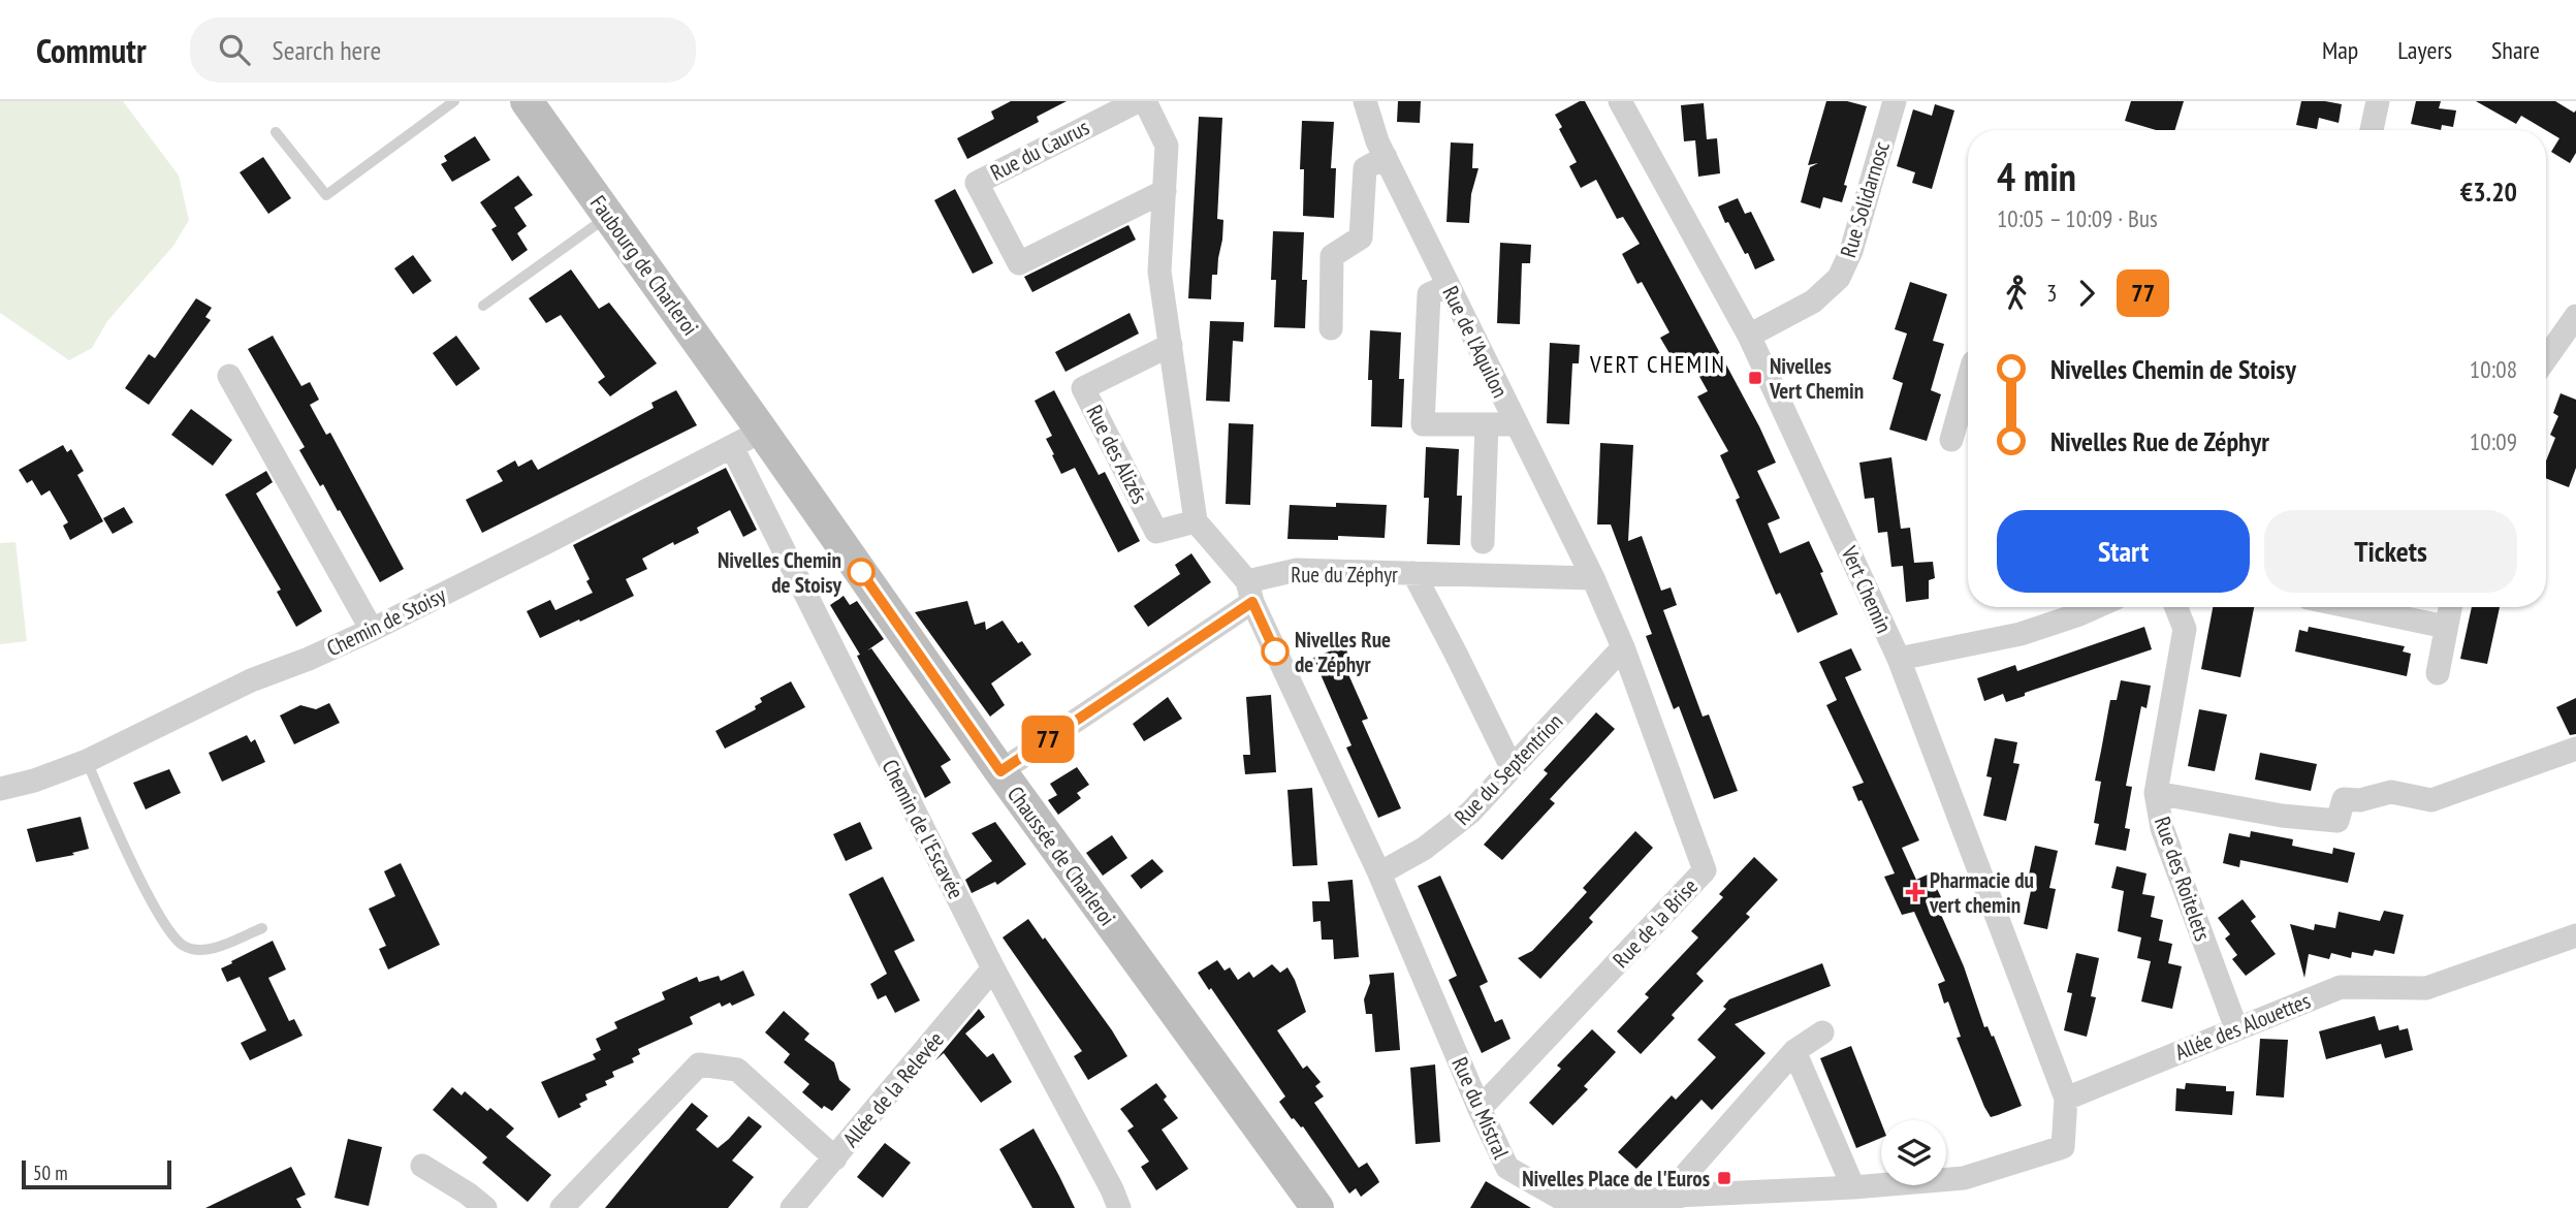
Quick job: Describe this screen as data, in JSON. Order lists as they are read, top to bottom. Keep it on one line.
{"streets":{"main road":["Faubourg de Charleroi","Chaussée de Charleroi"],"street":["Rue du Caurus","Rue Solidarnosc","Rue de l'Aquilon","Rue des Alizés","Rue du Zéphyr","Vert Chemin","Chemin de Stoisy","Rue du Septentrion","Chemin de l'Escavée","Rue des Roitelets","Rue de la Brise","Allée des Alouettes","Allée de la Relevée","Rue du Mistral"]},"crossings":[["Rue Solidarnosc","Vert Chemin"],["Faubourg de Charleroi","Chemin de Stoisy"],["Faubourg de Charleroi","Chaussée de Charleroi"],["Rue de l'Aquilon","Rue du Zéphyr"],["Rue de l'Aquilon","Rue de la Brise"],["Rue du Zéphyr","Chaussée de Charleroi"],["Rue du Zéphyr","Rue de la Brise"],["Rue du Zéphyr","Rue du Mistral"],["Vert Chemin","Allée des Alouettes"],["Vert Chemin","Rue du Mistral"],["Chemin de Stoisy","Chemin de l'Escavée"],["Chemin de Stoisy","Chaussée de Charleroi"],["Rue du Septentrion","Rue de la Brise"],["Rue du Septentrion","Rue du Mistral"],["Chemin de l'Escavée","Allée de la Relevée"],["Rue des Roitelets","Allée des Alouettes"],["Rue de la Brise","Rue du Mistral"],["Allée des Alouettes","Rue du Mistral"]],"districts":["VERT CHEMIN"],"places":{"transit":["Nivelles Vert Chemin","Nivelles Place de l'Euros"],"other":["Nivelles Chemin de Stoisy","Nivelles Rue de Zéphyr"],"health":["Pharmacie du vert chemin"]},"lines":["bus line 77"],"scale_bar":"50 m","page":{"header":"Commutr","search":"Search here","nav":["Map","Layers","Share"],"on_map":"77","heading":["4 min","10:05 – 10:09 · Bus","€3.20"],"legs":["3","77"],"list":[{"name":"Nivelles Chemin de Stoisy","value":"10:08"},{"name":"Nivelles Rue de Zéphyr","value":"10:09"}],"buttons":["Start","Tickets"],"scale":"50 m"}}
